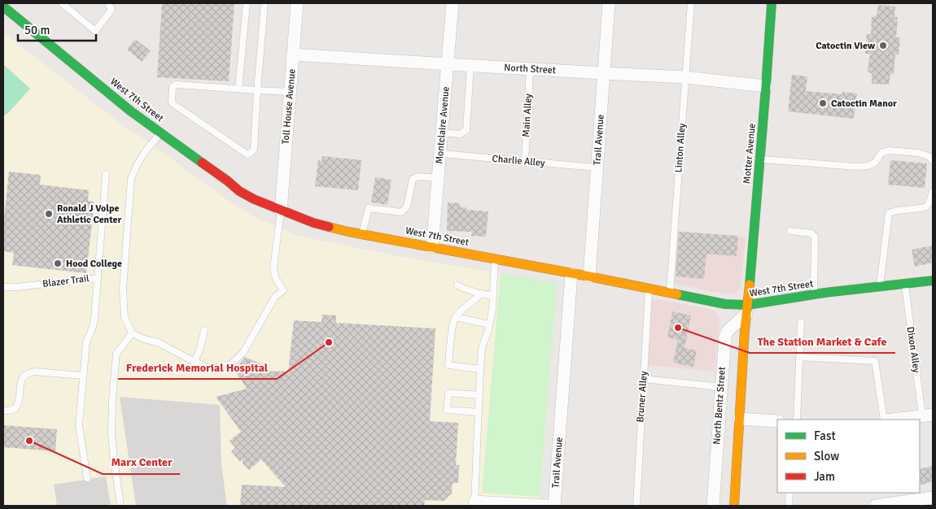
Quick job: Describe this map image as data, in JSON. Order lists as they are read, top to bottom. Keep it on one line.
{"streets":{"main road":["West 7th Street","Motter Avenue","North Bentz Street"],"street":["North Street","Toll House Avenue","Montclaire Avenue","Trail Avenue"],"lane":["Main Alley","Linton Alley","Charlie Alley","Blazer Trail","Dixon Alley","Bruner Alley"]},"crossings":[["North Street","Toll House Avenue"],["North Street","Main Alley"],["North Street","Montclaire Avenue"],["North Street","Trail Avenue"],["North Street","Linton Alley"],["North Street","Motter Avenue"],["West 7th Street","Toll House Avenue"],["West 7th Street","Montclaire Avenue"],["West 7th Street","Trail Avenue"],["West 7th Street","Linton Alley"],["West 7th Street","Motter Avenue"],["West 7th Street","Dixon Alley"],["West 7th Street","Bruner Alley"],["West 7th Street","North Bentz Street"],["Main Alley","Charlie Alley"],["Montclaire Avenue","Charlie Alley"],["Trail Avenue","Charlie Alley"],["Motter Avenue","North Bentz Street"]],"places":["Catoctin View","Catoctin Manor","Ronald J Volpe Athletic Center","Hood College","The Station Market & Cafe","Frederick Memorial Hospital","Marx Center"],"legend":["Fast","Slow","Jam"],"scale_bar":"50 m"}
